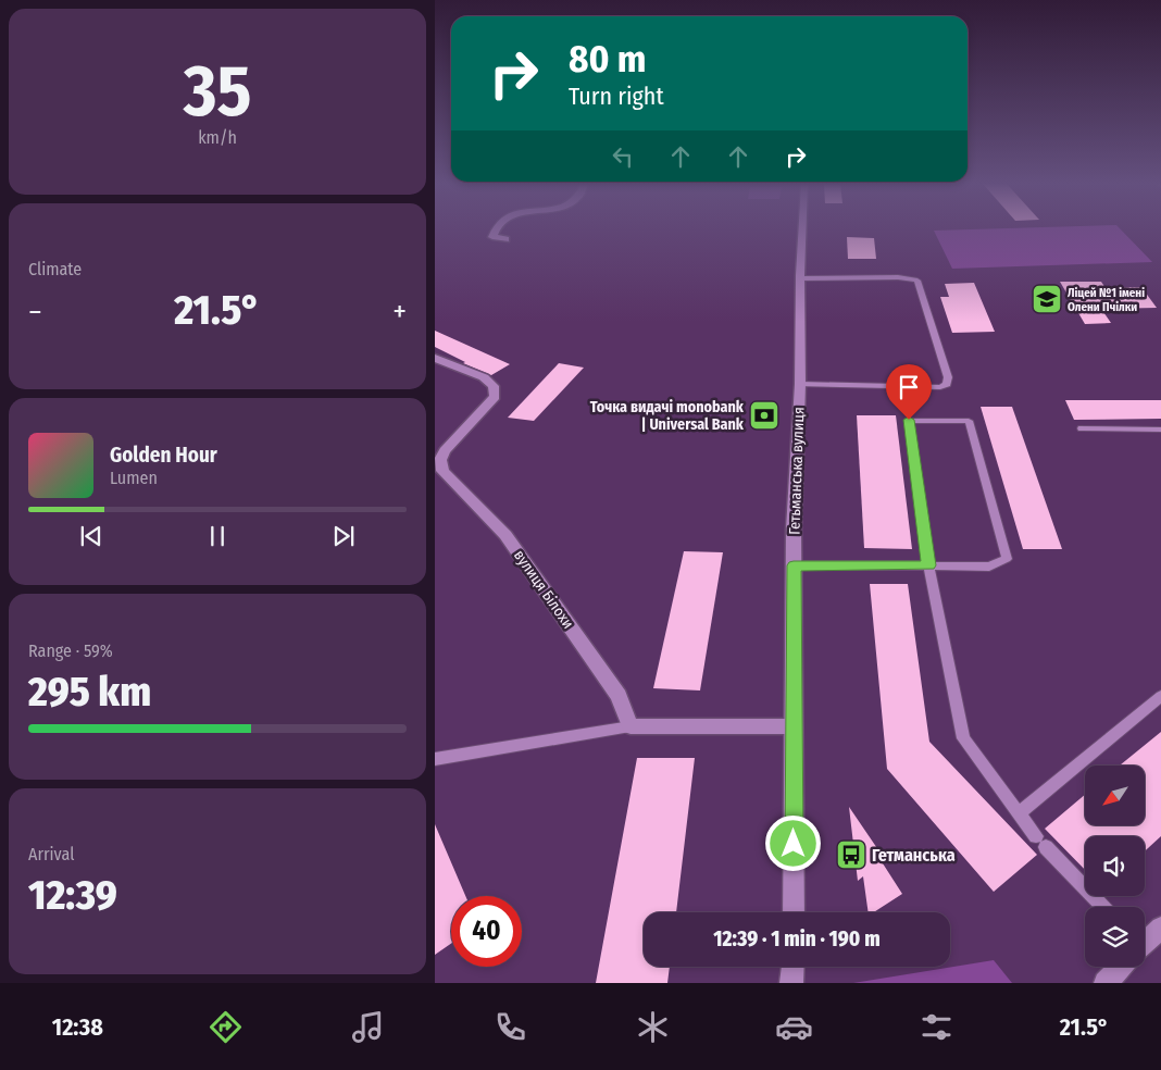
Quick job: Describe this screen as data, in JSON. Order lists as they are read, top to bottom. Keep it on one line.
{"streets":{"street":["Гетьманська вулиця","вулиця Білохи"]},"places":{"school or university":["Ліцей №1 імені Олени Пчілки"],"bank":["Точка видачі monobank | Universal Bank"],"bus stop":["Гетманська"]},"north":"bottom left","page":{"tile":[["35","km/h"],"Climate",["Range · 59%","295 km"],["Arrival","12:39"]],"turn":["80 m","Turn right"],"heat":["−","21.5°","+"],"song":["Golden Hour","Lumen"],"limit":"40","trip":"12:39 · 1 min · 190 m","tabs":["12:38","21.5°"]}}
